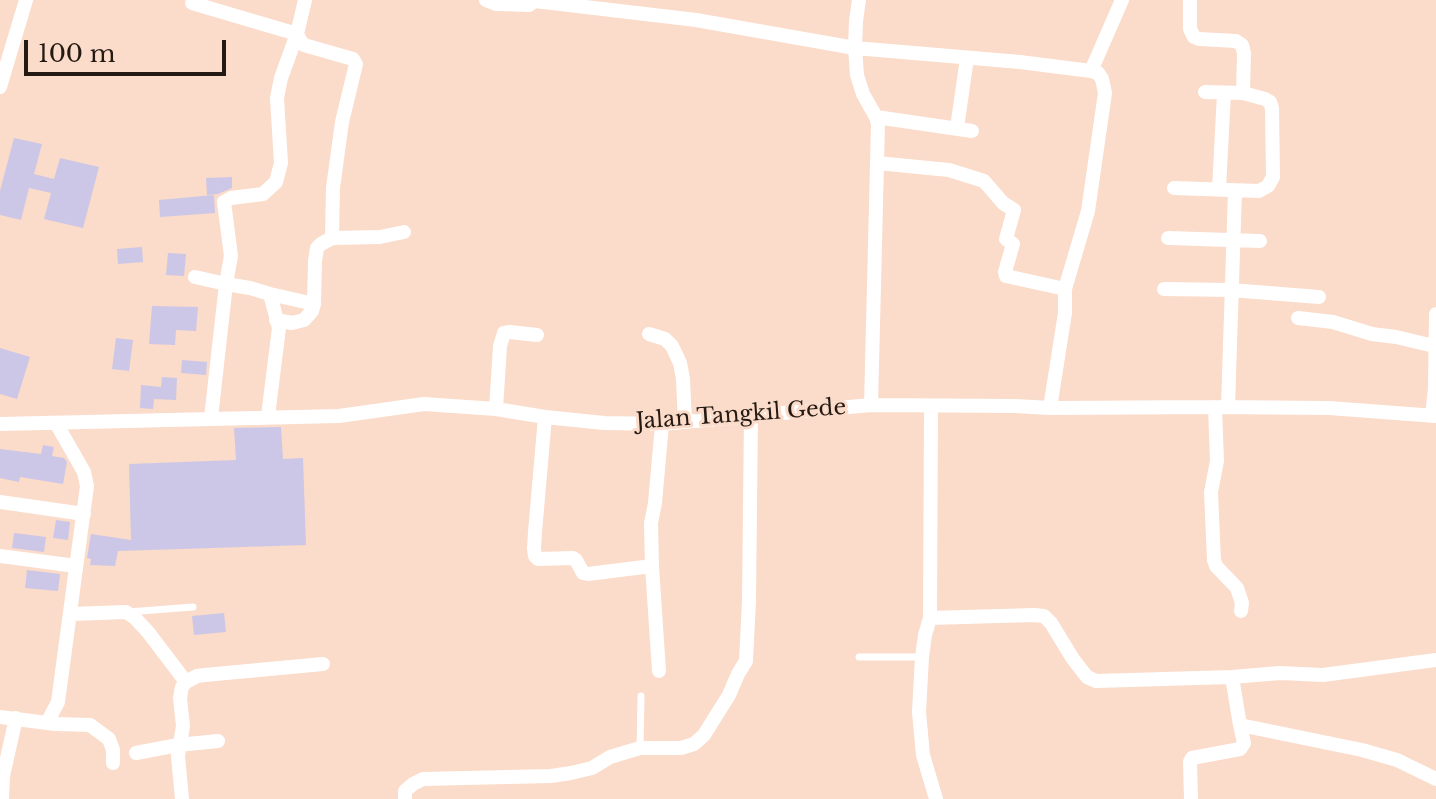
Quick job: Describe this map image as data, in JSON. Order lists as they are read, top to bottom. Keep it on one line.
{"streets":{"street":["Jalan Tangkil Gede"]},"scale_bar":"100 m"}
